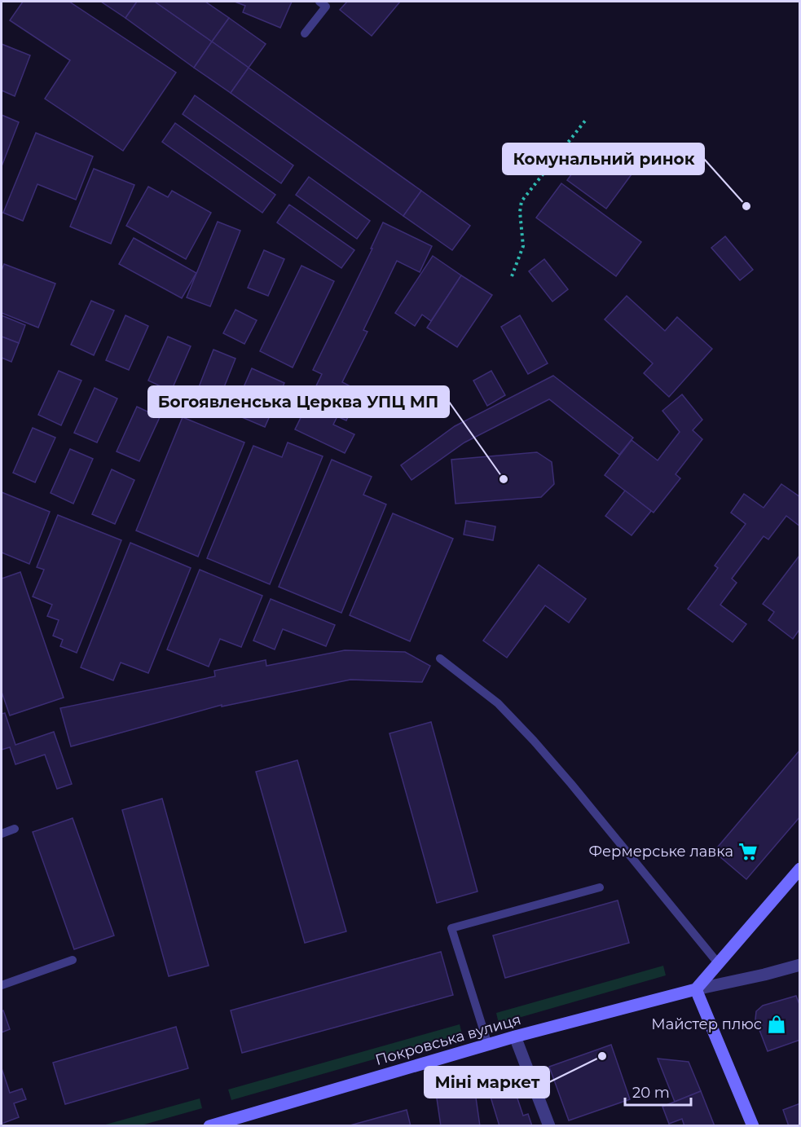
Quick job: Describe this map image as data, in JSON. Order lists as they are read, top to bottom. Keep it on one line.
{"streets":{"main road":["Покровська вулиця"]},"places":{"other":["Комунальний ринок","Богоявленська Церква УПЦ МП","Міні маркет"],"supermarket":["Фермерське лавка"],"shop":["Майстер плюс"]},"scale_bar":"20 m"}
